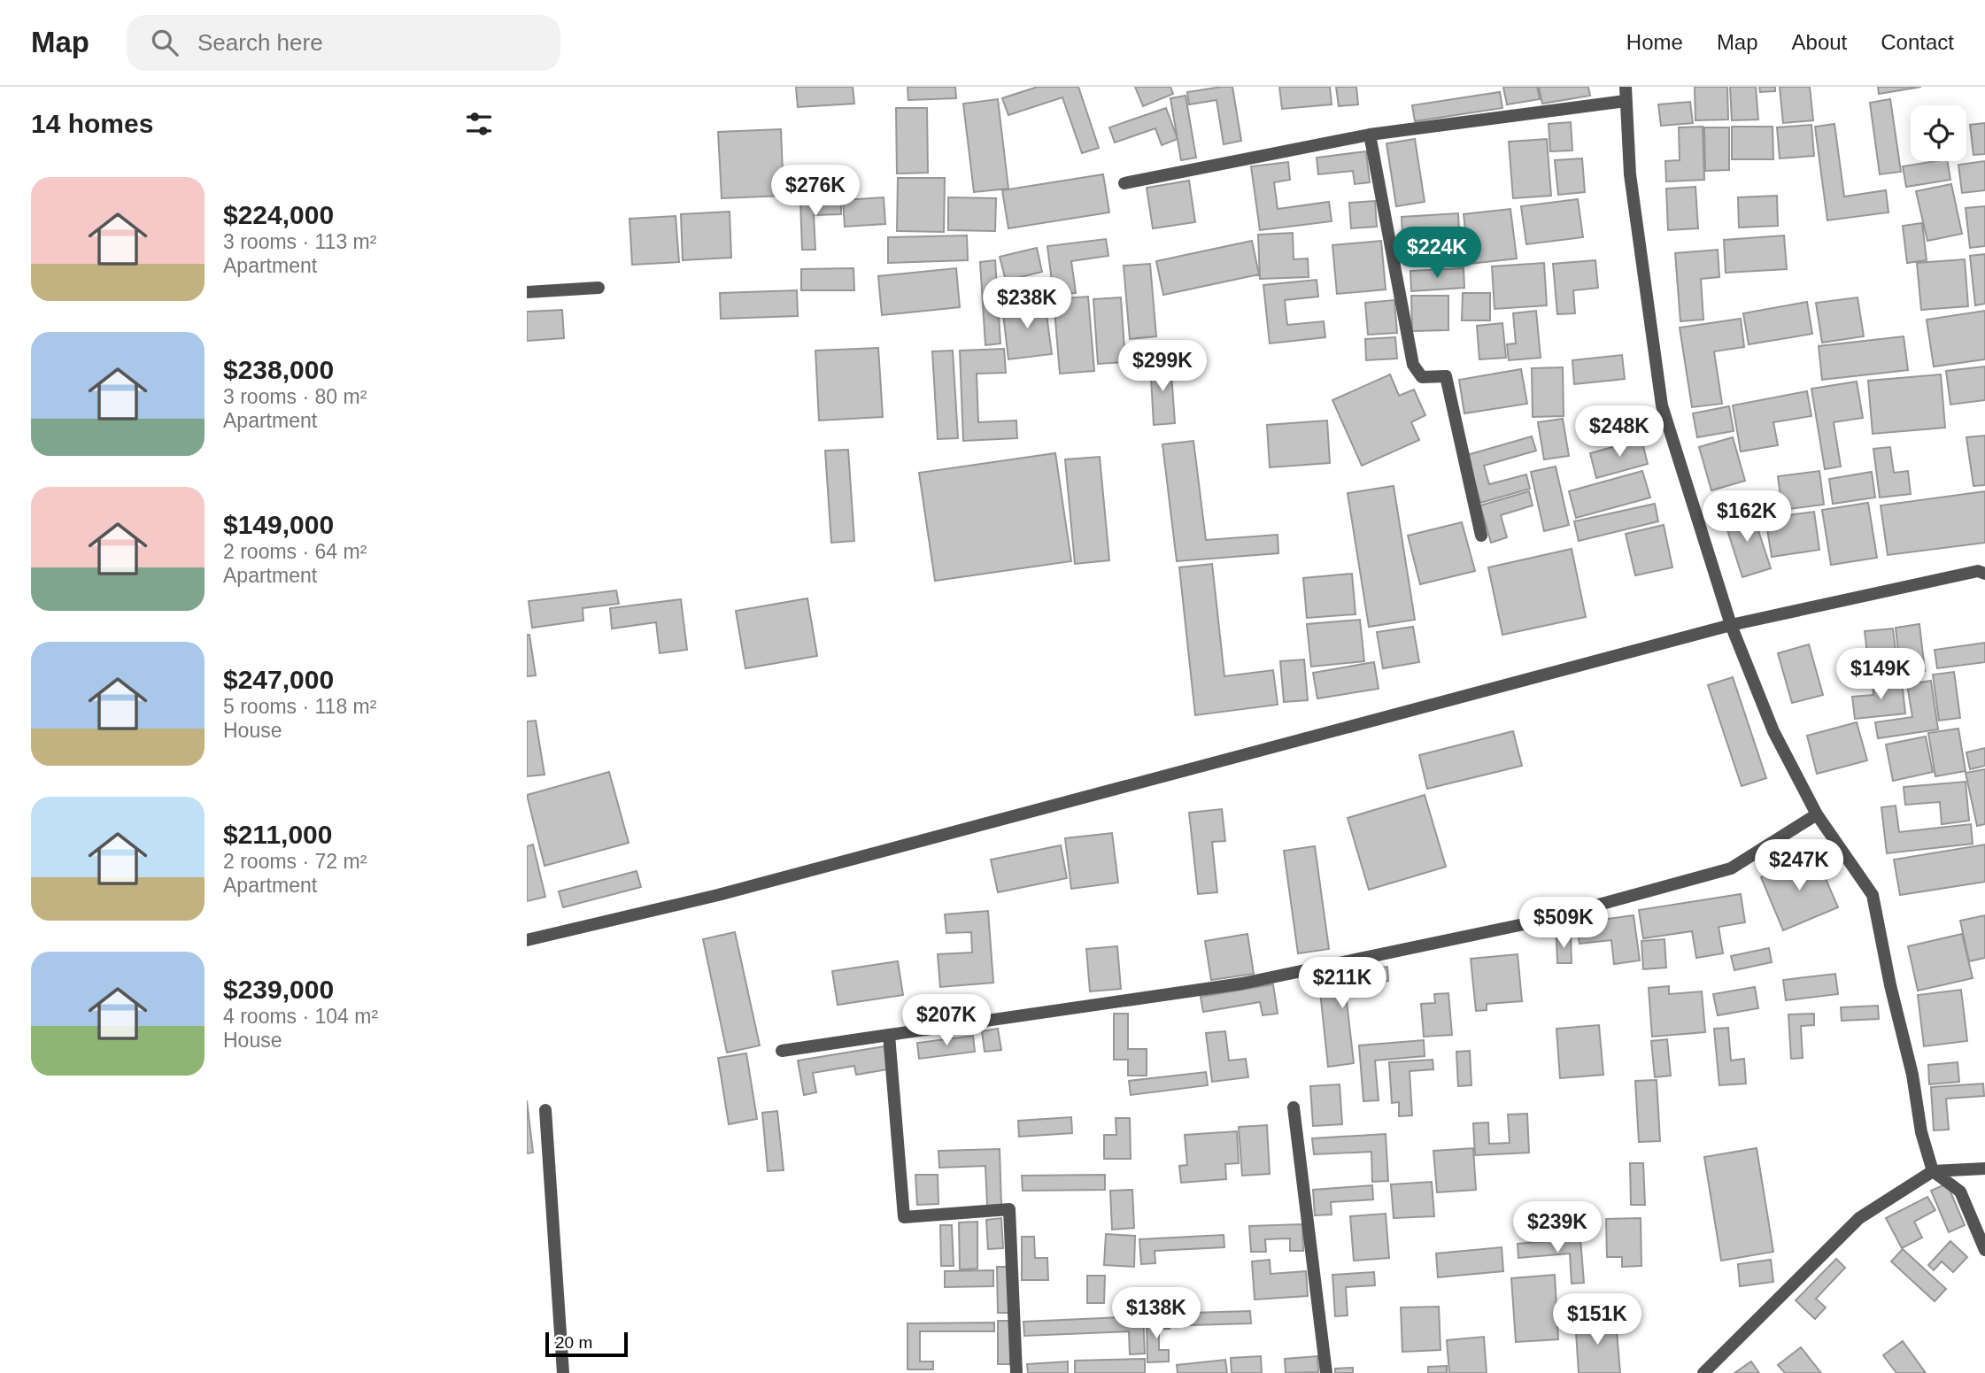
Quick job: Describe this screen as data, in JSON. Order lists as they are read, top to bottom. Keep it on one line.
{"scale_bar":"20 m","page":{"header":"Map","search":"Search here","nav":["Home","Map","About","Contact"],"heading":"14 homes","list":[{"name":"$224,000","note":"3 rooms · 113 m² · Apartment"},{"name":"$238,000","note":"3 rooms · 80 m² · Apartment"},{"name":"$149,000","note":"2 rooms · 64 m² · Apartment"},{"name":"$247,000","note":"5 rooms · 118 m² · House"},{"name":"$211,000","note":"2 rooms · 72 m² · Apartment"},{"name":"$239,000","note":"4 rooms · 104 m² · House"}],"price":["$276K","$224K","$238K","$299K","$248K","$162K","$149K","$247K","$509K","$211K","$207K","$239K","$138K","$151K"],"scale":"20 m"}}
